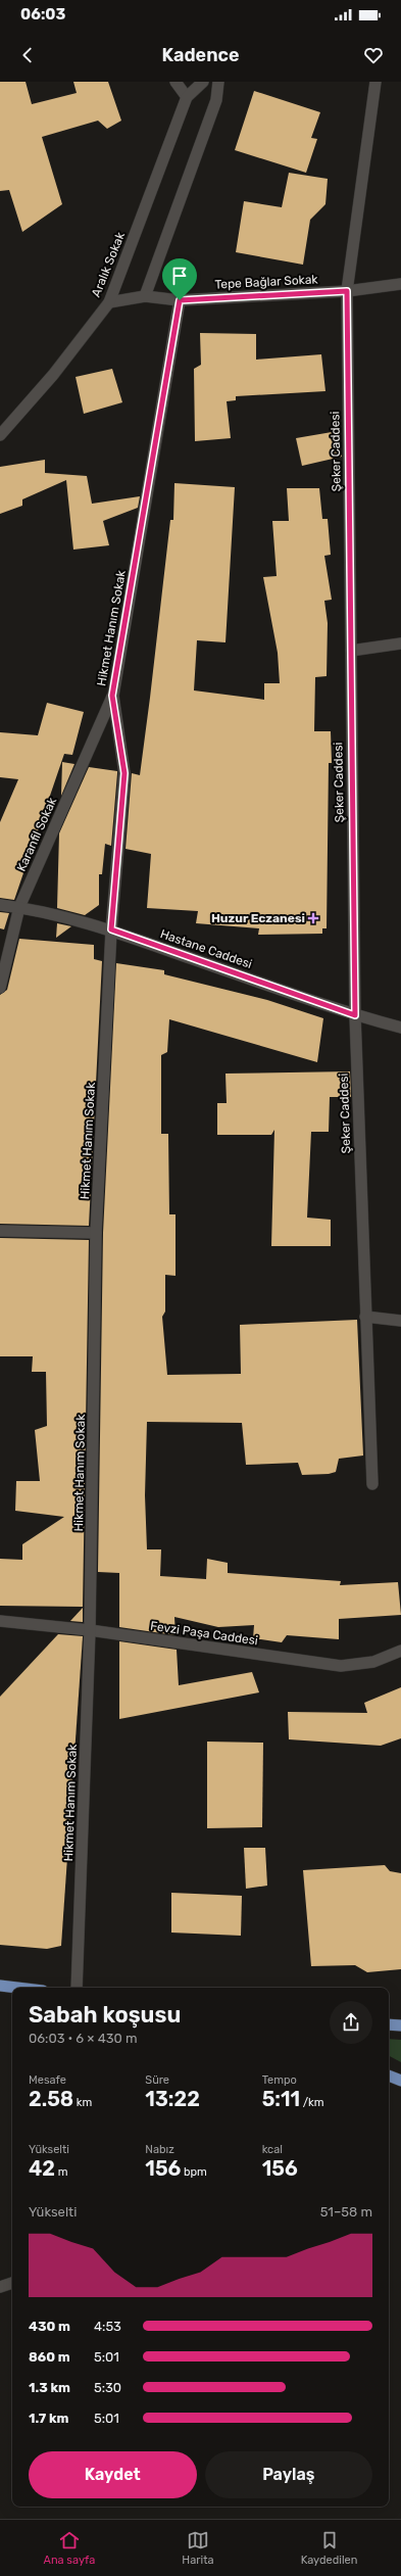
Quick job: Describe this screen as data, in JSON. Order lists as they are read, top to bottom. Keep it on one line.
{"streets":{"street":["Aralık Sokak","Tepe Bağlar Sokak","Şeker Caddesi","Hikmet Hanım Sokak","Karanfil Sokak","Hastane Caddesi","Fevzi Paşa Caddesi"]},"crossings":[["Aralık Sokak","Tepe Bağlar Sokak"],["Tepe Bağlar Sokak","Şeker Caddesi"],["Tepe Bağlar Sokak","Hikmet Hanım Sokak"],["Şeker Caddesi","Hastane Caddesi"],["Hikmet Hanım Sokak","Karanfil Sokak"],["Hikmet Hanım Sokak","Hastane Caddesi"],["Hikmet Hanım Sokak","Fevzi Paşa Caddesi"],["Karanfil Sokak","Hastane Caddesi"]],"places":{"health":["Huzur Eczanesi"]},"page":{"status":"06:03","header":"Kadence","heading":["Sabah koşusu","06:03 · 6 × 430 m"],"stats":[["Mesafe","2.58 km"],["Süre","13:22"],["Tempo","5:11 /km"],["Yükselti","42 m"],["Nabız","156 bpm"],["kcal","156"]],"chart":["Yükselti","51–58 m"],"list":[{"name":"430 m","note":"4:53"},{"name":"860 m","note":"5:01"},{"name":"1.3 km","note":"5:30"},{"name":"1.7 km","note":"5:01"}],"buttons":["Kaydet","Paylaş"],"tabs":["Ana sayfa","Harita","Kaydedilen"]}}
